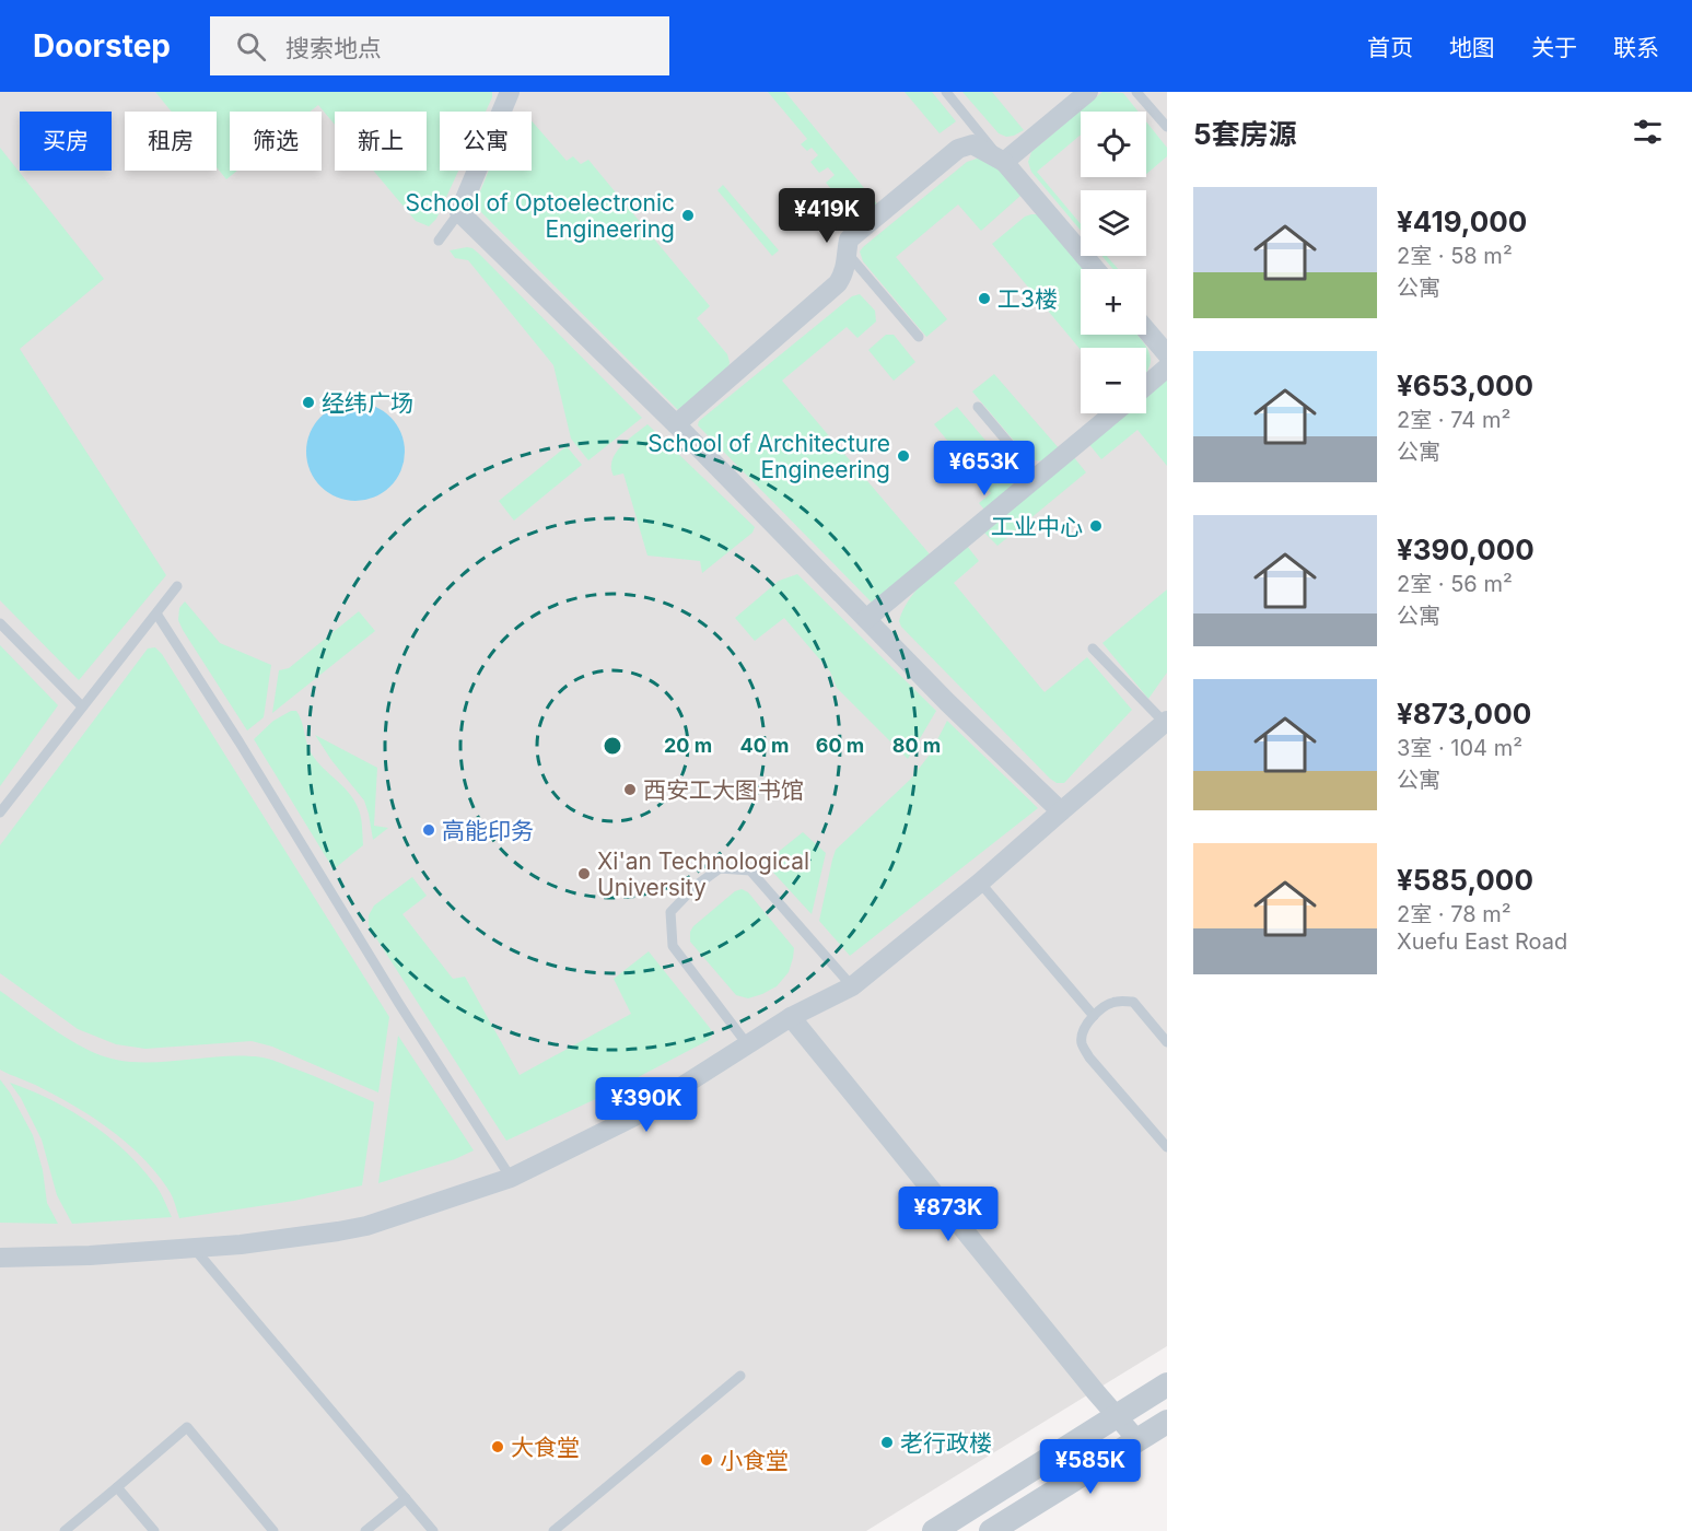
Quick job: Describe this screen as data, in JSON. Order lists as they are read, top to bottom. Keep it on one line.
{"places":["School of Optoelectronic Engineering","工3楼","经纬广场","School of Architecture Engineering","工业中心","西安工大图书馆","高能印务","Xi'an Technological University","老行政楼","大食堂","小食堂"],"page":{"header":"Doorstep","search":"搜索地点","nav":["首页","地图","关于","联系"],"heading":"5套房源","map_buttons":["+","−"],"chip":["买房","租房","筛选","新上","公寓"],"list":[{"name":"¥419,000","note":"2室 · 58 m² · 公寓"},{"name":"¥653,000","note":"2室 · 74 m² · 公寓"},{"name":"¥390,000","note":"2室 · 56 m² · 公寓"},{"name":"¥873,000","note":"3室 · 104 m² · 公寓"},{"name":"¥585,000","note":"2室 · 78 m² · Xuefu East Road"}],"price":["¥419K","¥653K","¥390K","¥873K","¥585K"]},"rings":["20 m","40 m","60 m","80 m"]}
